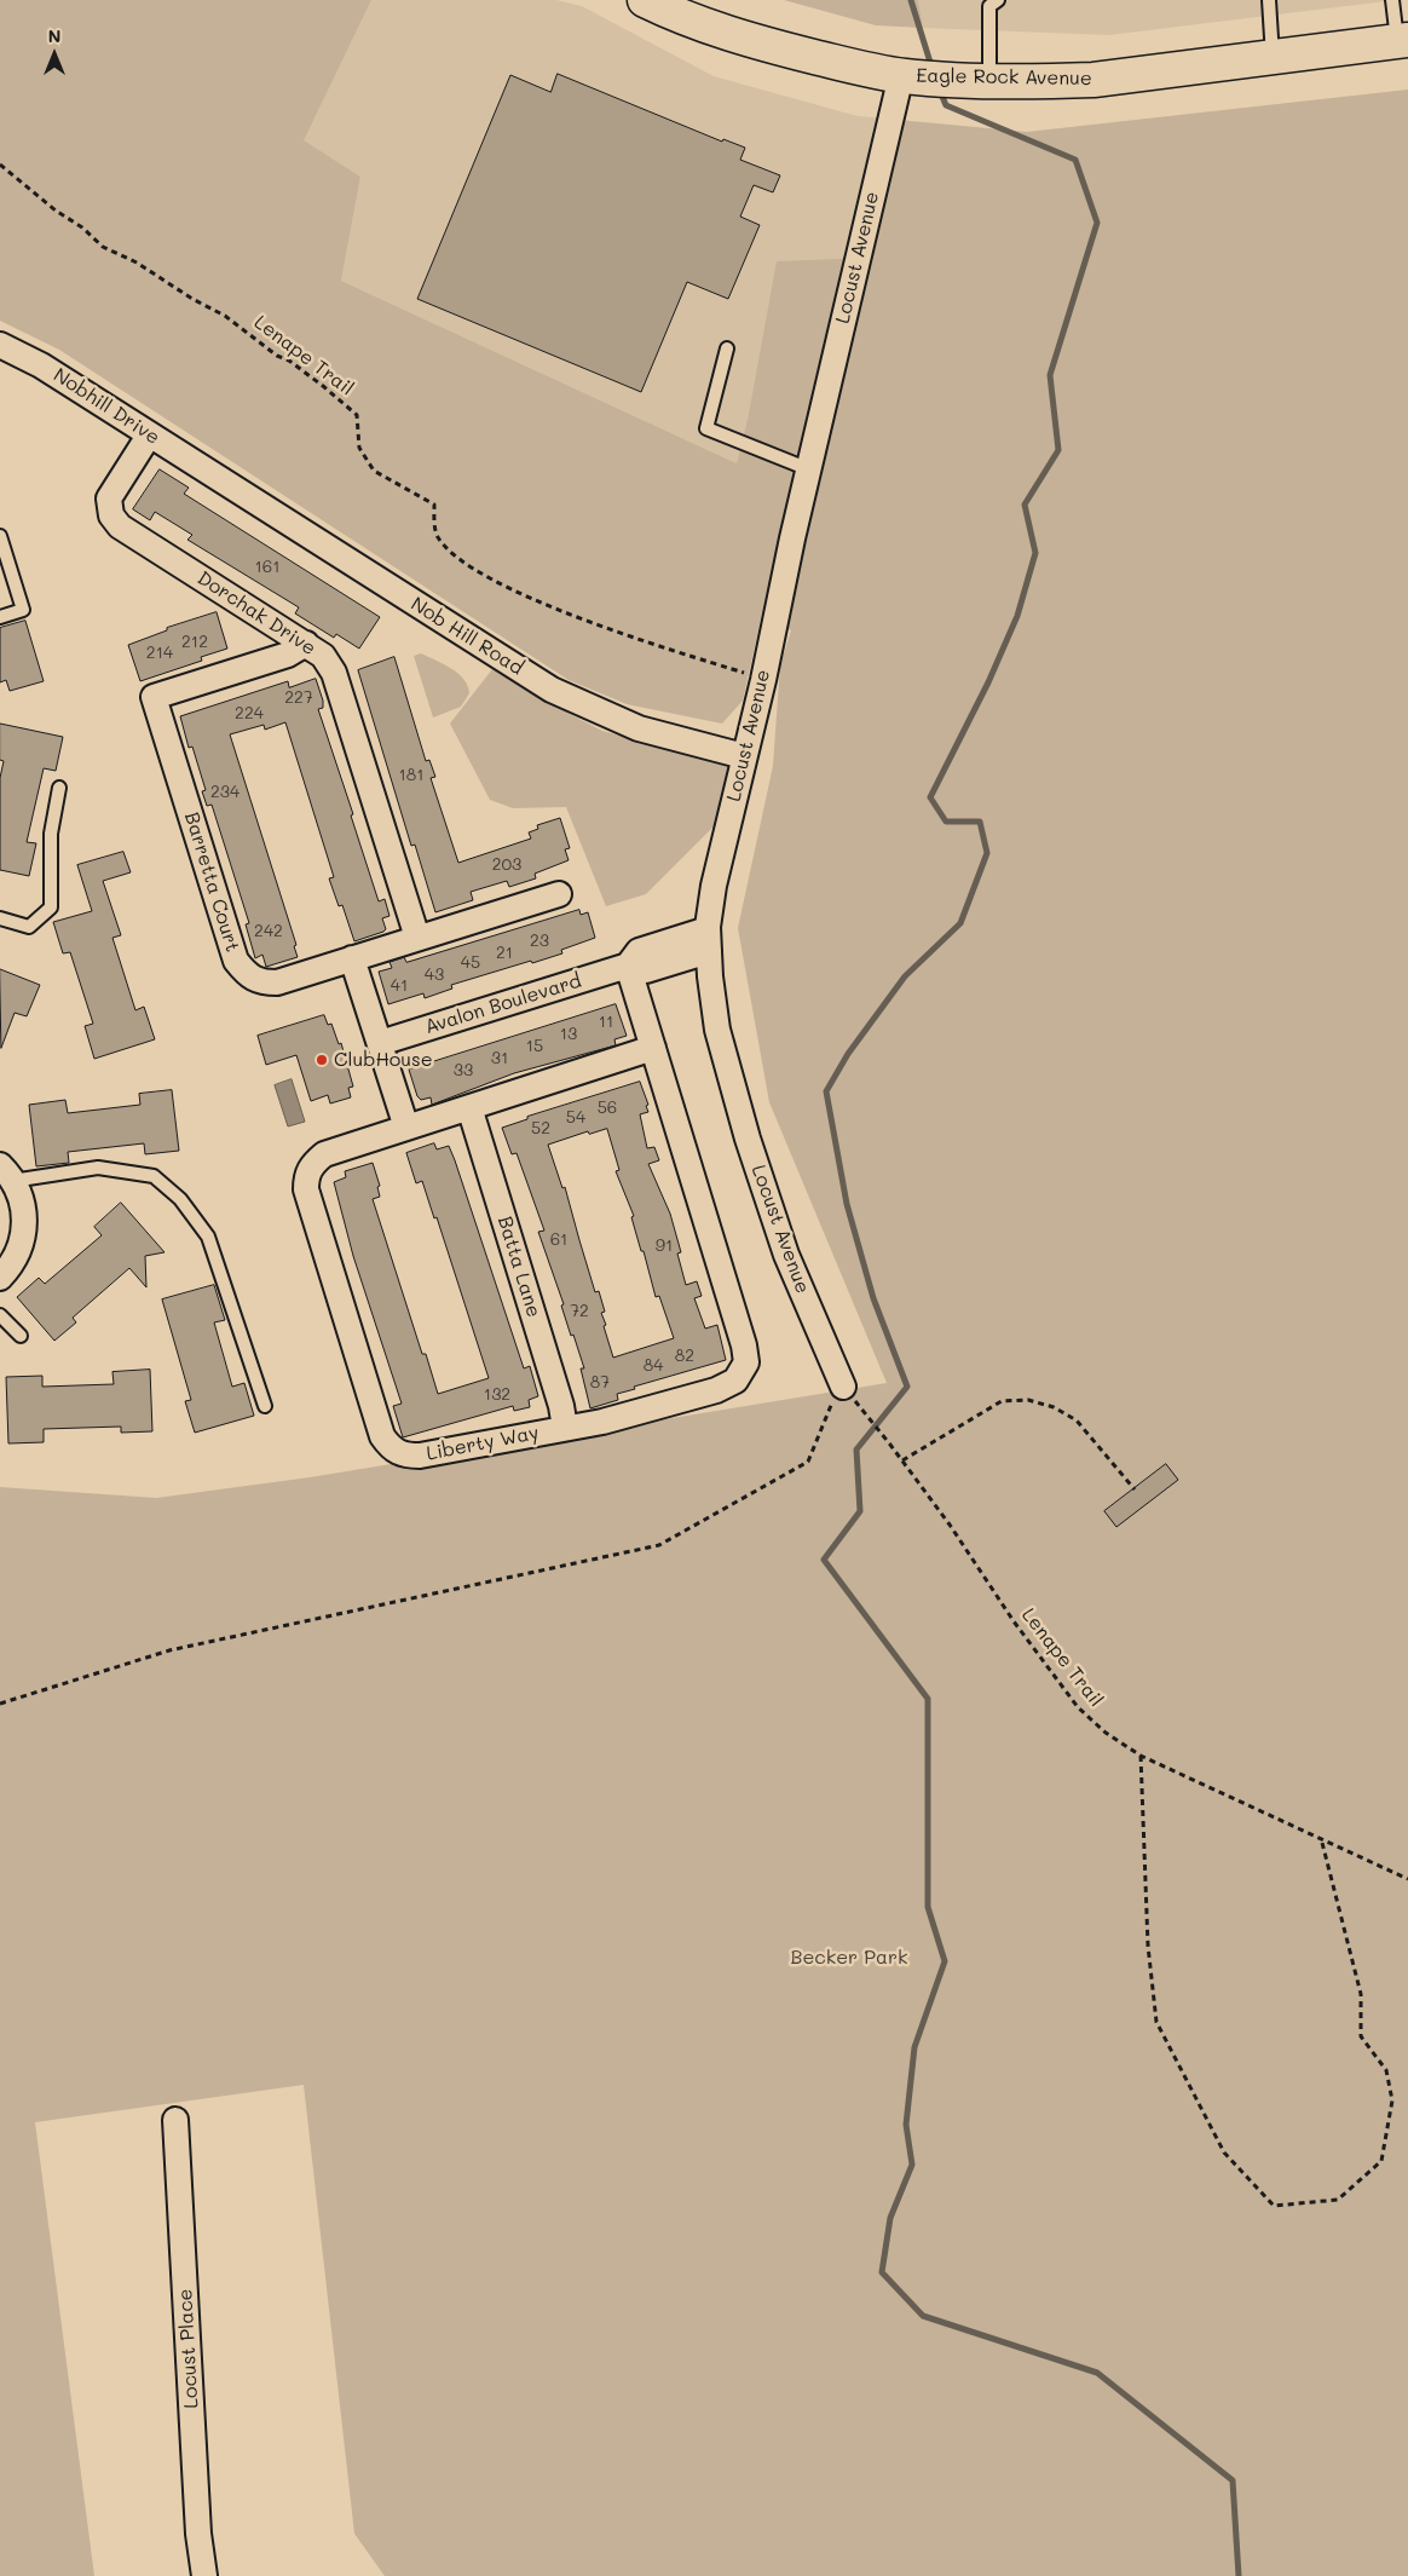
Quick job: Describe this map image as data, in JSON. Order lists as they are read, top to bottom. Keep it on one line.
{"streets":{"main road":["Eagle Rock Avenue"],"street":["Locust Avenue","Nobhill Drive","Dorchak Drive","Nob Hill Road","Barretta Court","Avalon Boulevard","Batta Lane","Liberty Way","Locust Place"],"path":["Lenape Trail"]},"crossings":[["Eagle Rock Avenue","Locust Avenue"],["Locust Avenue","Lenape Trail"],["Locust Avenue","Nob Hill Road"],["Locust Avenue","Avalon Boulevard"],["Nobhill Drive","Dorchak Drive"],["Nobhill Drive","Nob Hill Road"],["Dorchak Drive","Barretta Court"],["Avalon Boulevard","Liberty Way"],["Batta Lane","Liberty Way"]],"parks":["Becker Park"],"places":["ClubHouse"],"house_numbers":["161","212","214","227","224","181","234","203","242","23","21","45","43","41","11","13","15","31","33","56","54","52","61","91","72","82","84","87","132"],"north":"top"}
